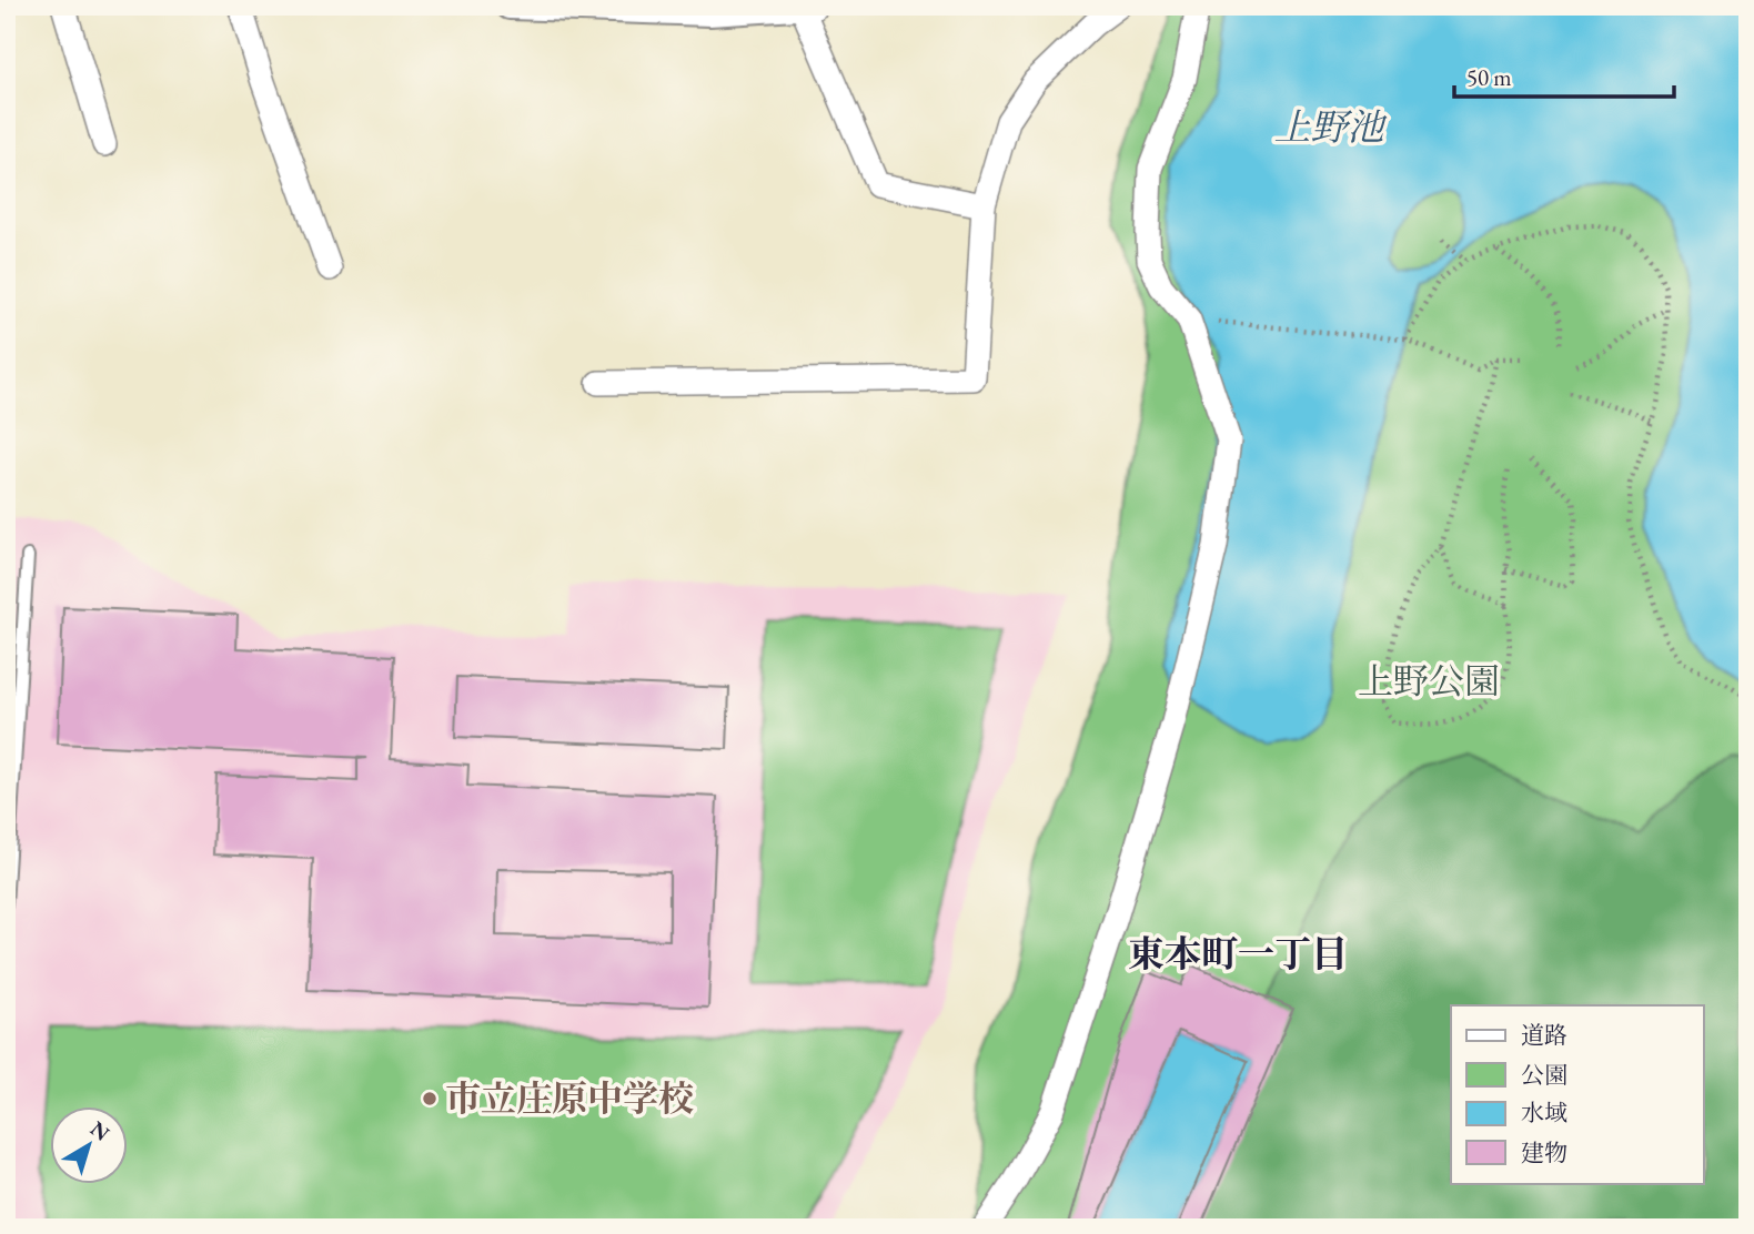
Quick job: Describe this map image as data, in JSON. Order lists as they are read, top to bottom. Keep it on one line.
{"districts":["東本町一丁目"],"water":["上野池"],"parks":["上野公園"],"places":["市立庄原中学校"],"legend":["道路","公園","水域","建物"],"scale_bar":"50 m","north":"top right"}
